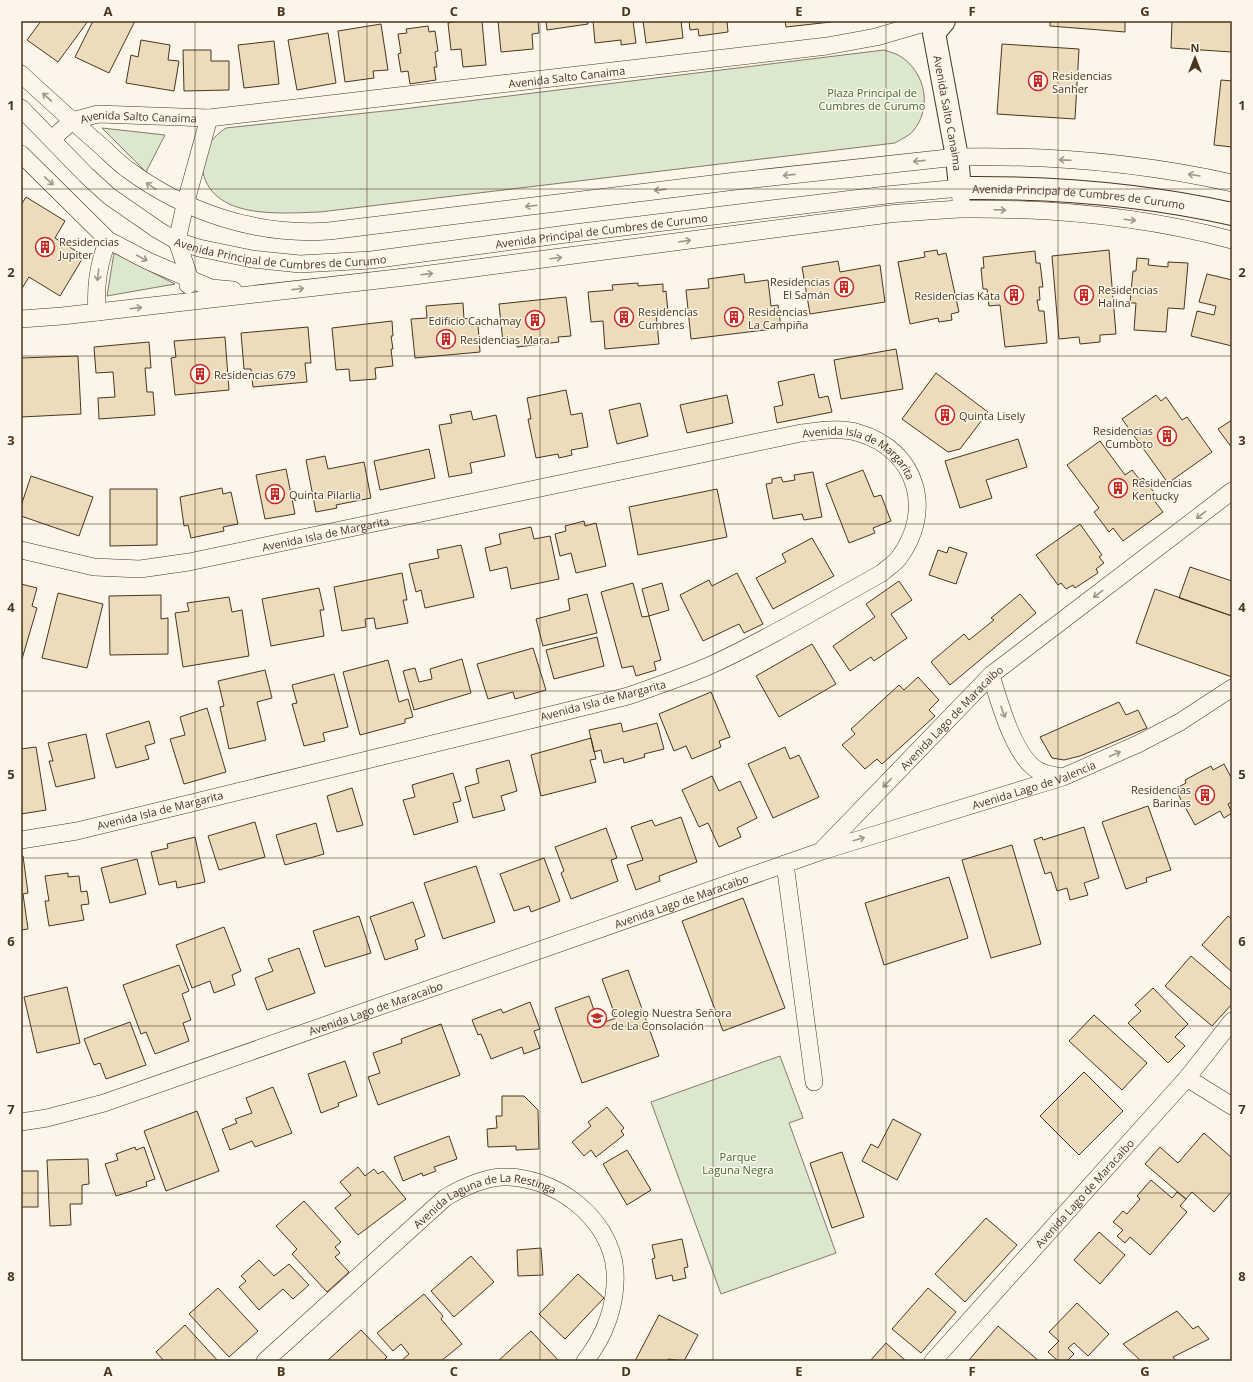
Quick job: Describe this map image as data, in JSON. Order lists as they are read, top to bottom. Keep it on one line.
{"streets":{"main road":["Avenida Salto Canaima","Avenida Principal de Cumbres de Curumo"],"street":["Avenida Isla de Margarita","Avenida Lago de Maracaibo","Avenida Lago de Valencia","Avenida Laguna de La Restinga"]},"crossings":[["Avenida Salto Canaima","Avenida Principal de Cumbres de Curumo"],["Avenida Lago de Maracaibo","Avenida Lago de Valencia"]],"one_way":["Avenida Lago de Valencia"],"parks":["Plaza Principal de Cumbres de Curumo","Parque Laguna Negra"],"places":{"building":["Residencias Sanher","Residencias Jupiter","Residencias El Samán","Residencias Kata","Residencias Halina","Residencias Cumbres","Residencias La Campiña","Edificio Cachamay","Residencias Mara","Residencias 679","Quinta Lisely","Residencias Cumboto","Residencias Kentucky","Quinta Pilarlia","Residencias Barinas"],"school or university":["Colegio Nuestra Señora de La Consolación"]},"north":"top","grid":{"columns":["A","B","C","D","E","F","G"],"rows":["1","2","3","4","5","6","7","8"]}}
